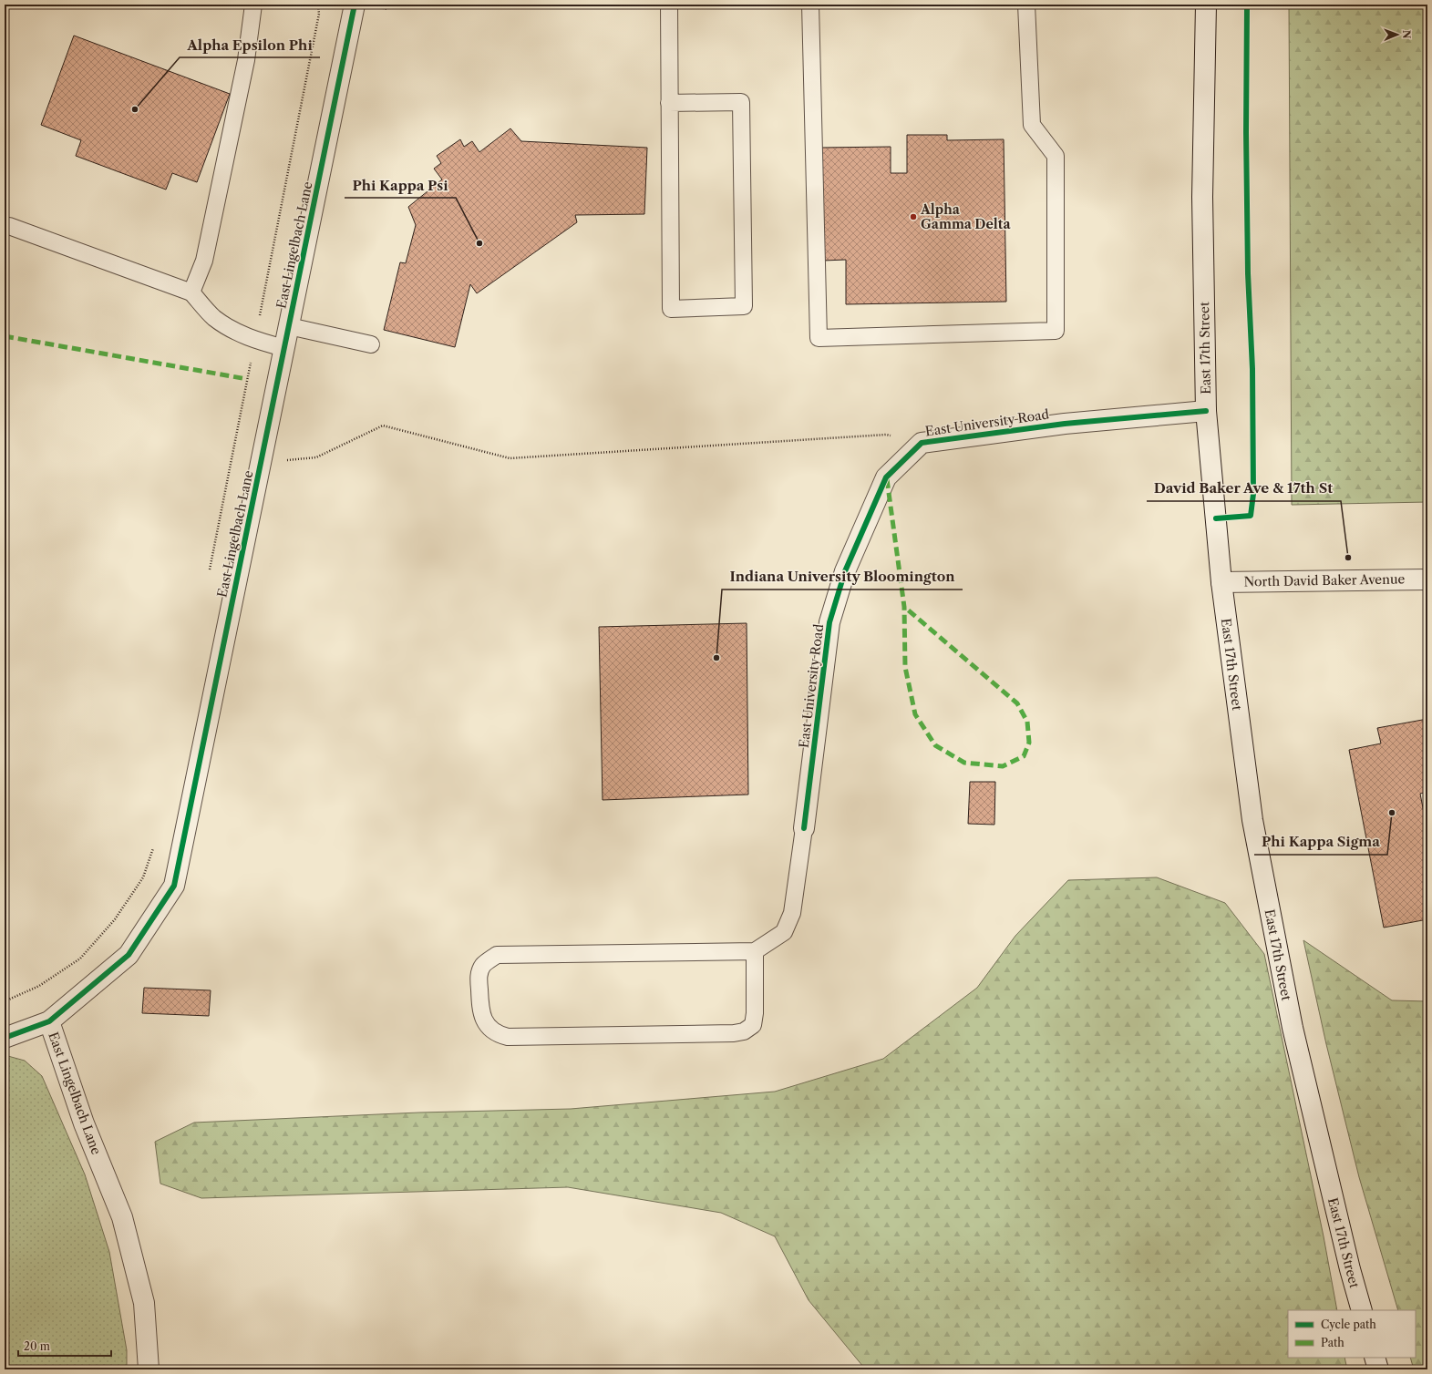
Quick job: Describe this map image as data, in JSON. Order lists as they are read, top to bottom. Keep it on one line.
{"streets":{"street":["East Lingelbach Lane","East 17th Street","East University Road","North David Baker Avenue"]},"crossings":[["East 17th Street","East University Road"],["East 17th Street","North David Baker Avenue"]],"places":["Alpha Epsilon Phi","Alpha Gamma Delta","Phi Kappa Psi","David Baker Ave & 17th St","Indiana University Bloomington","Phi Kappa Sigma"],"legend":["Cycle path","Path"],"scale_bar":"20 m","north":"right"}
